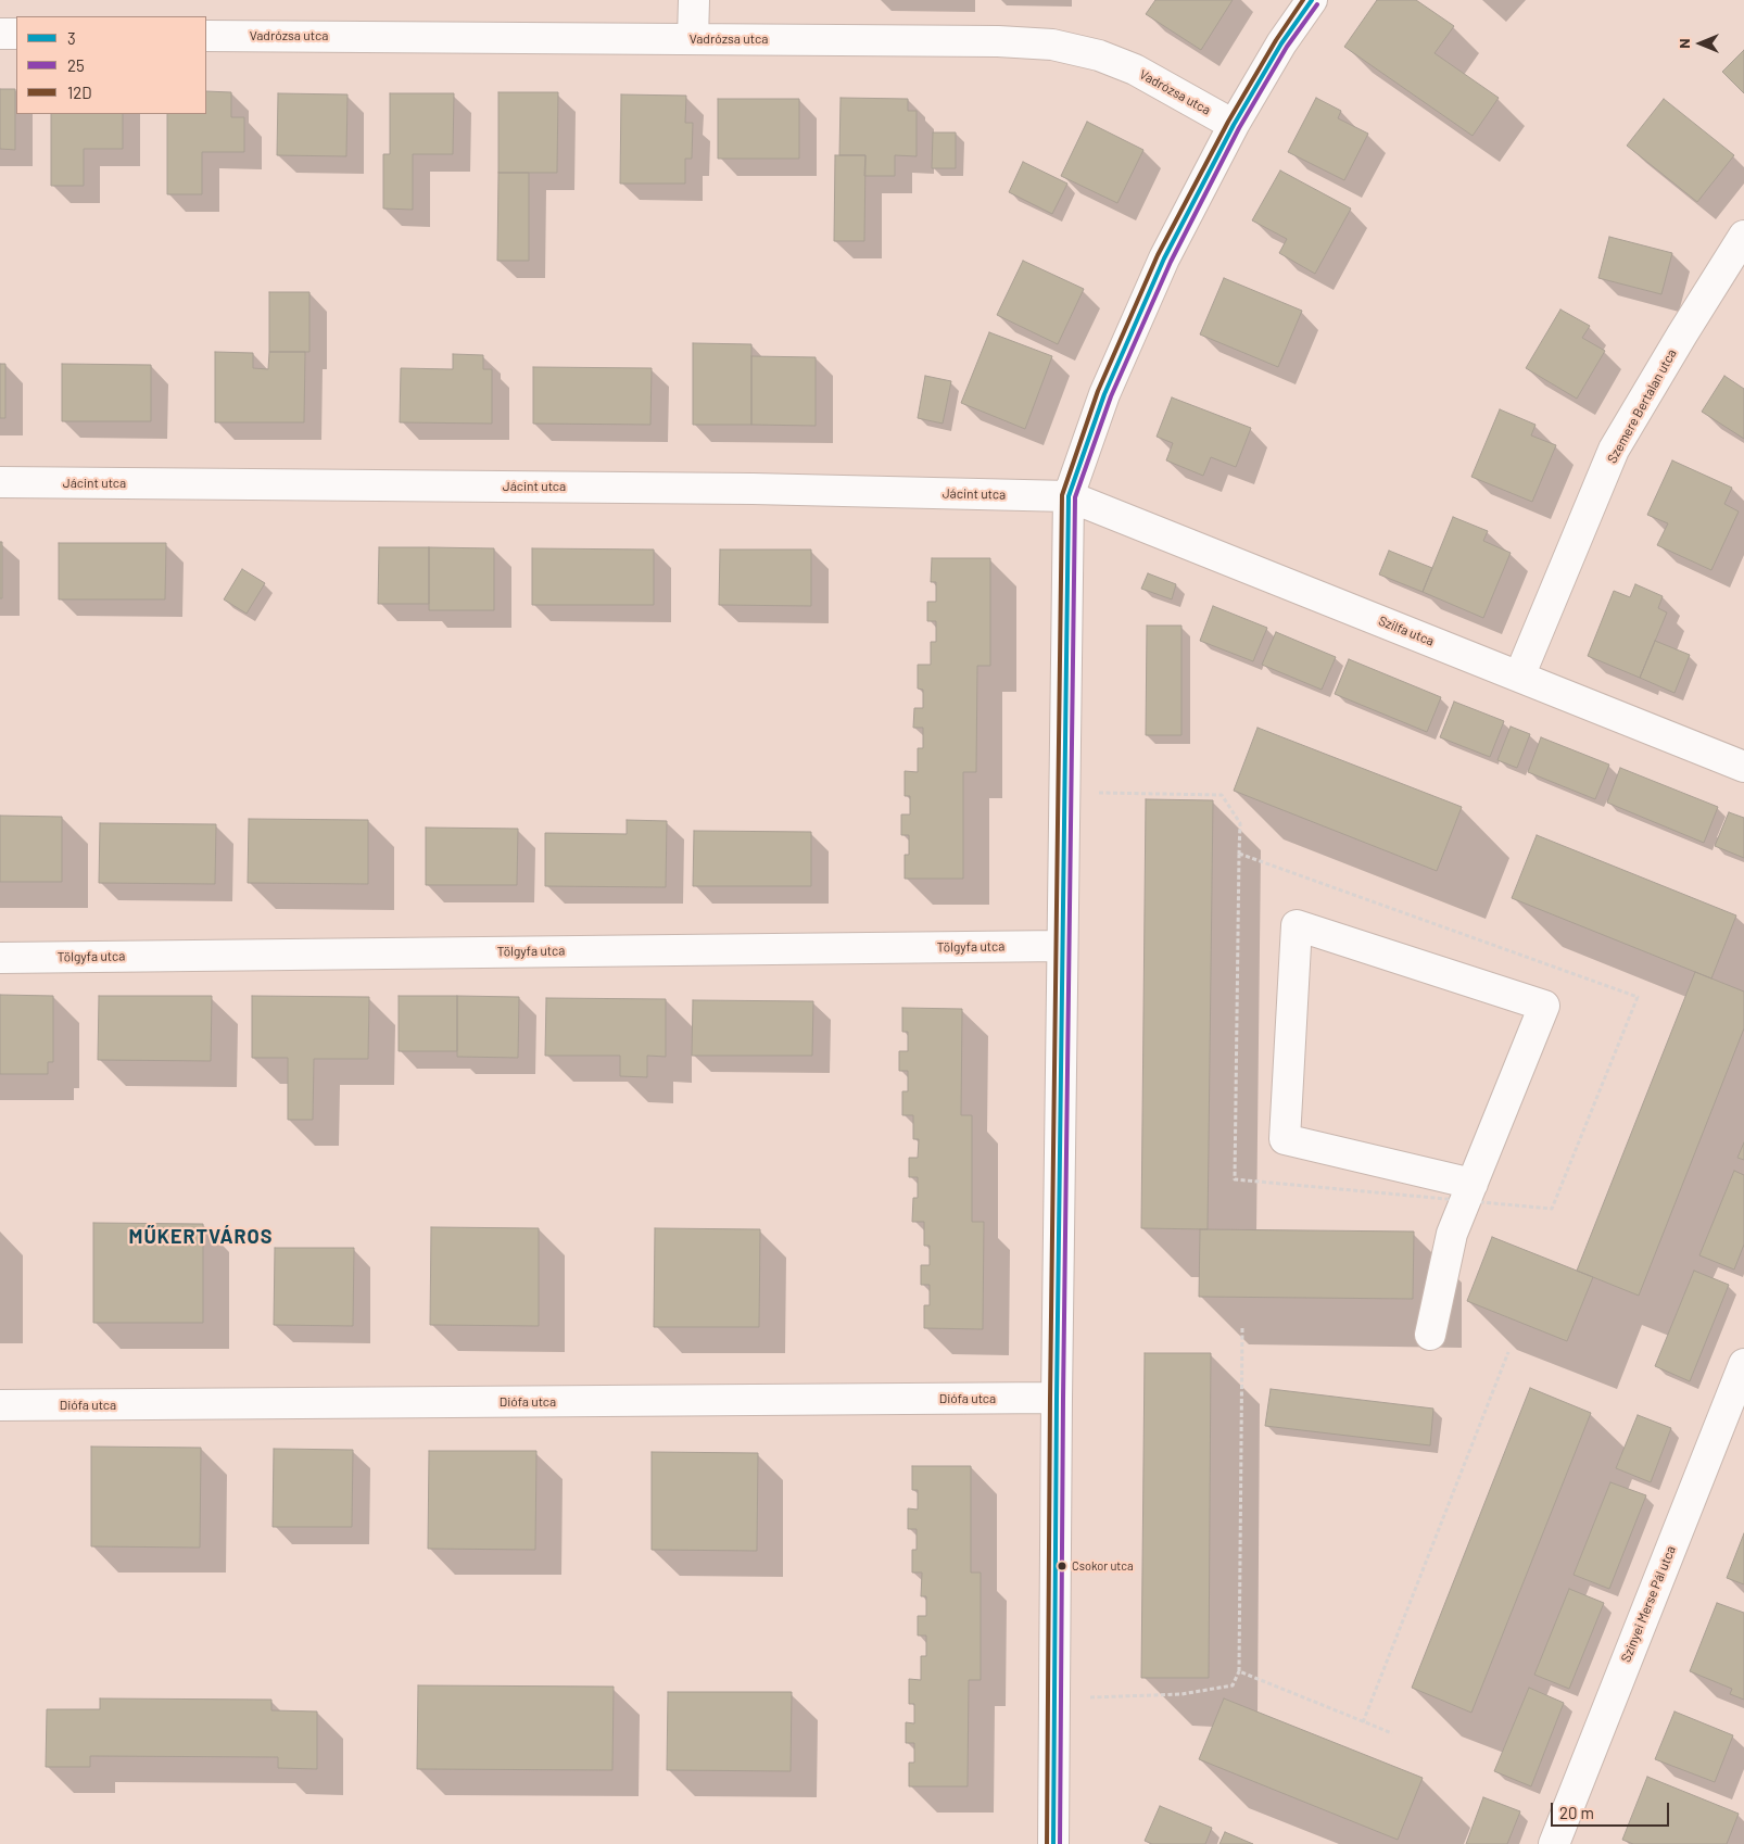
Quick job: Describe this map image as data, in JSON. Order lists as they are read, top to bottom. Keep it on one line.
{"streets":{"street":["Vadrózsa utca","Szemere Bertalan utca","Jácint utca","Szilfa utca","Tölgyfa utca","Diófa utca","Szinyei Merse Pál utca"]},"crossings":[["Szemere Bertalan utca","Szilfa utca"],["Jácint utca","Szilfa utca"]],"districts":["MŰKERTVÁROS"],"places":["Csokor utca"],"lines":["transit line 3","transit line 12D","transit line 25"],"legend":["3","25","12D"],"scale_bar":"20 m","north":"left"}
